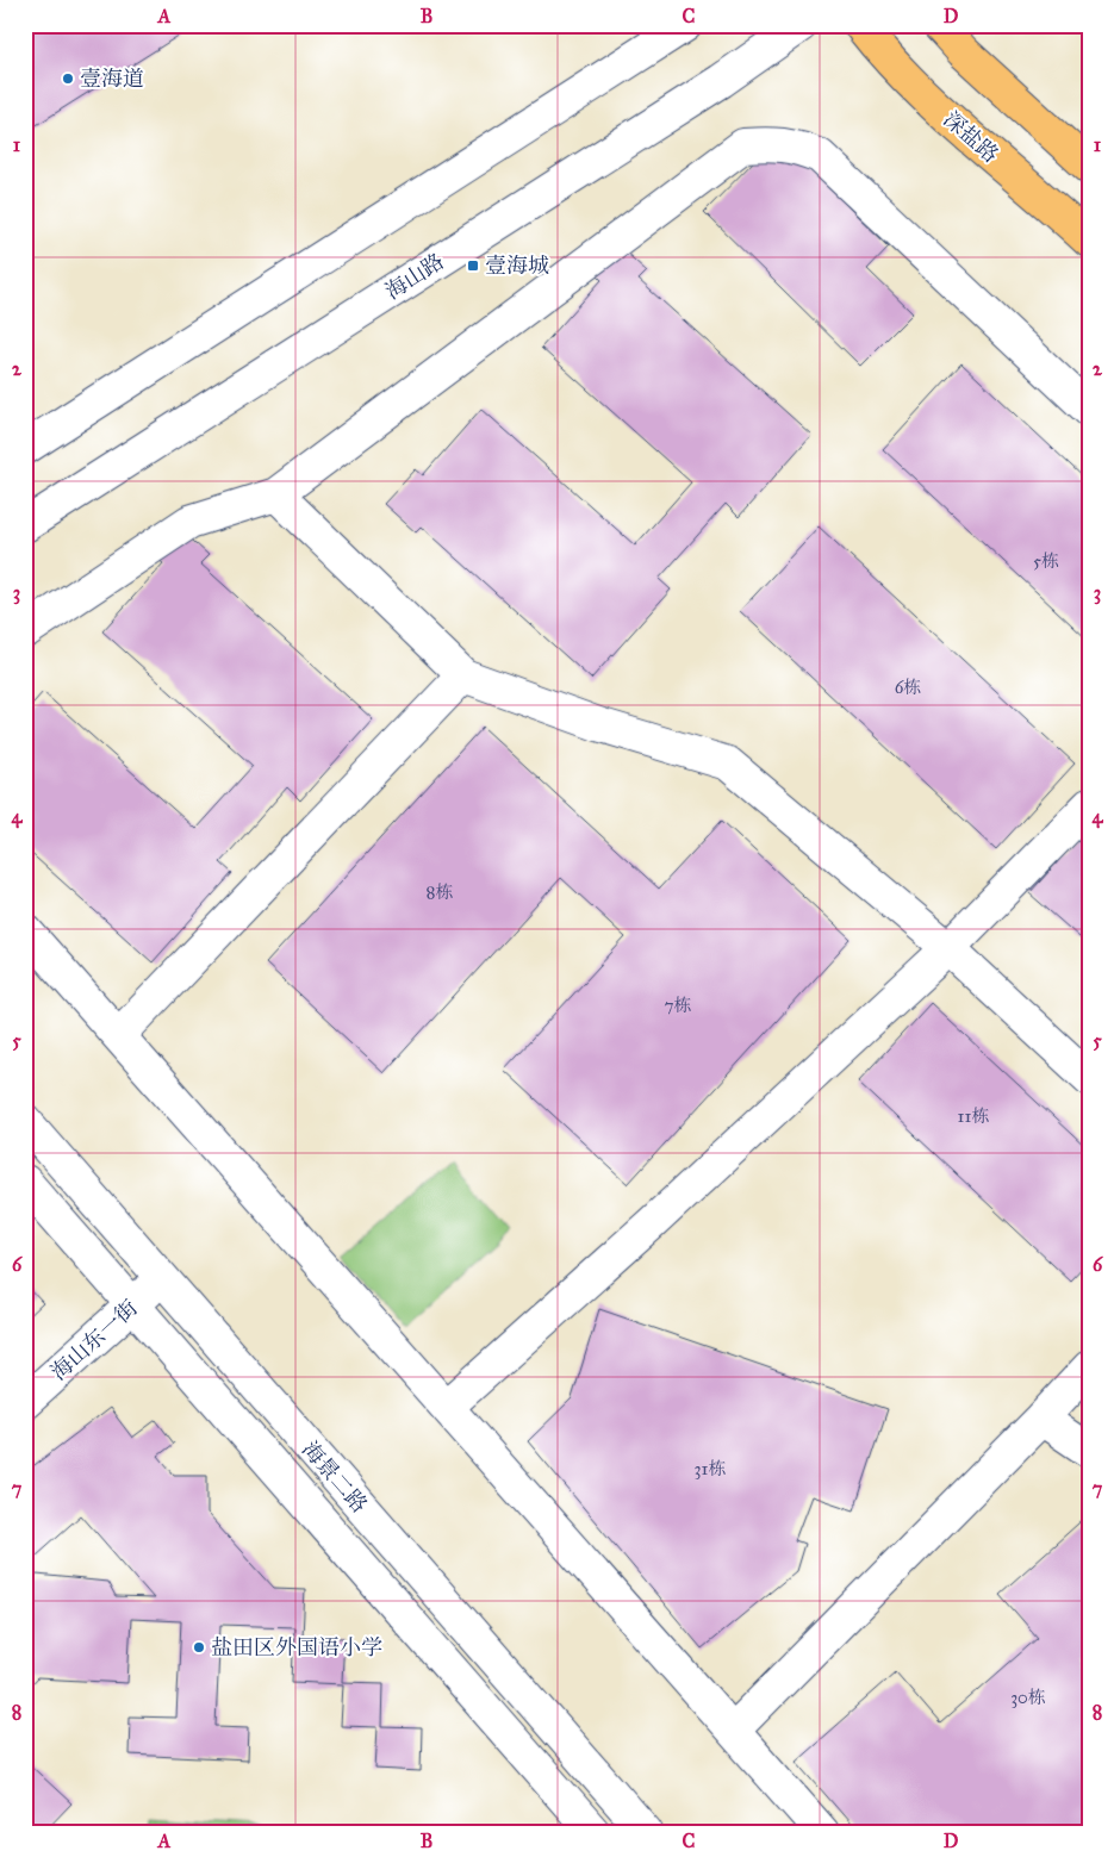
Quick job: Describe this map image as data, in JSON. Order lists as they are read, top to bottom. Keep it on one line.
{"streets":{"main road":["深盐路"],"street":["海山路","海山东一街","海景二路"]},"crossings":[["海山东一街","海景二路"]],"places":{"other":["壹海道","盐田区外国语小学"],"transit":["壹海城"]},"house_numbers":["5栋","6栋","8栋","7栋","11栋","31栋","30栋"],"grid":{"columns":["A","B","C","D"],"rows":["1","2","3","4","5","6","7","8"]}}
